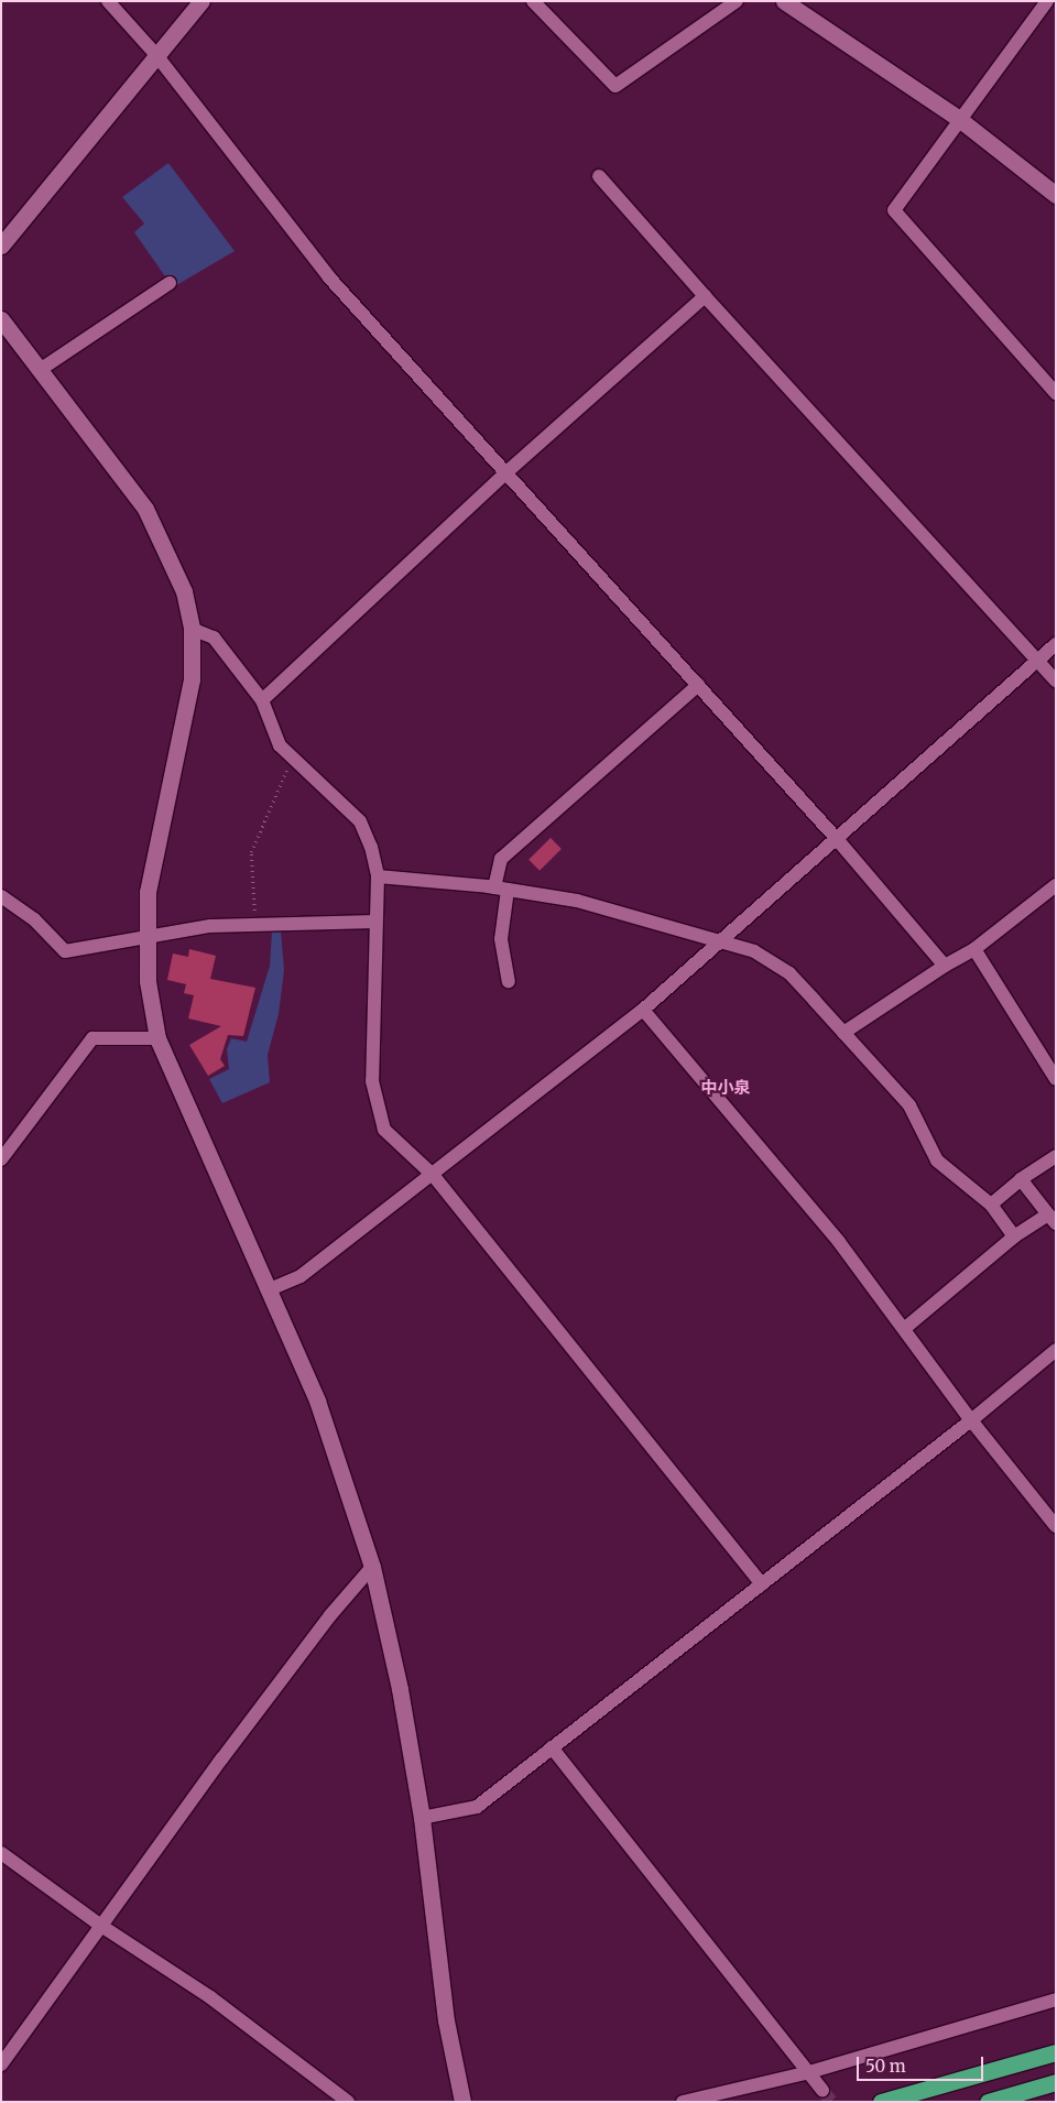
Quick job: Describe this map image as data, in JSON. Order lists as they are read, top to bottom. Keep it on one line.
{"districts":["中小泉"],"scale_bar":"50 m"}
